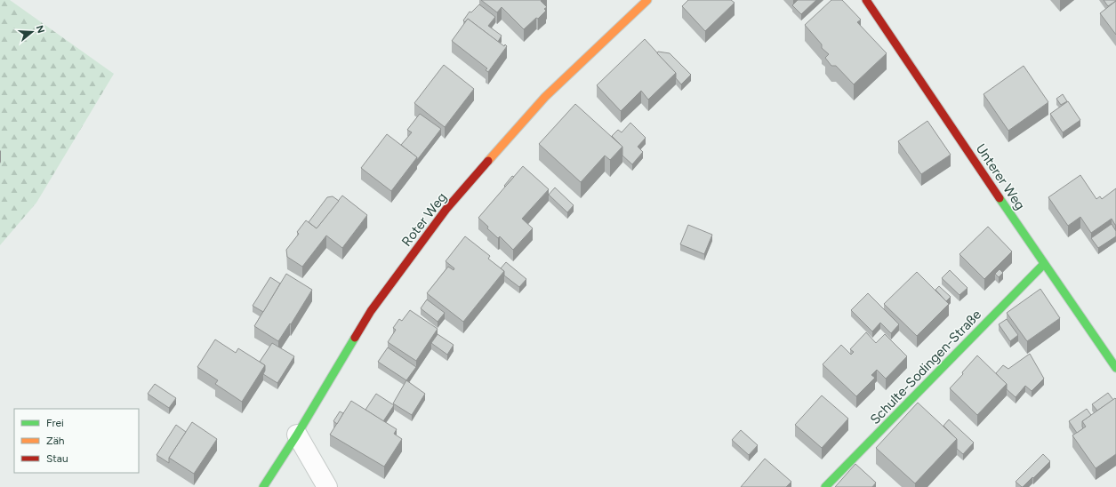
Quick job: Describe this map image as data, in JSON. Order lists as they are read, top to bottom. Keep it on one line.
{"streets":{"street":["Unterer Weg","Roter Weg","Schulte-Sodingen-Straße"]},"crossings":[["Unterer Weg","Schulte-Sodingen-Straße"]],"legend":["Frei","Zäh","Stau"],"north":"right"}
